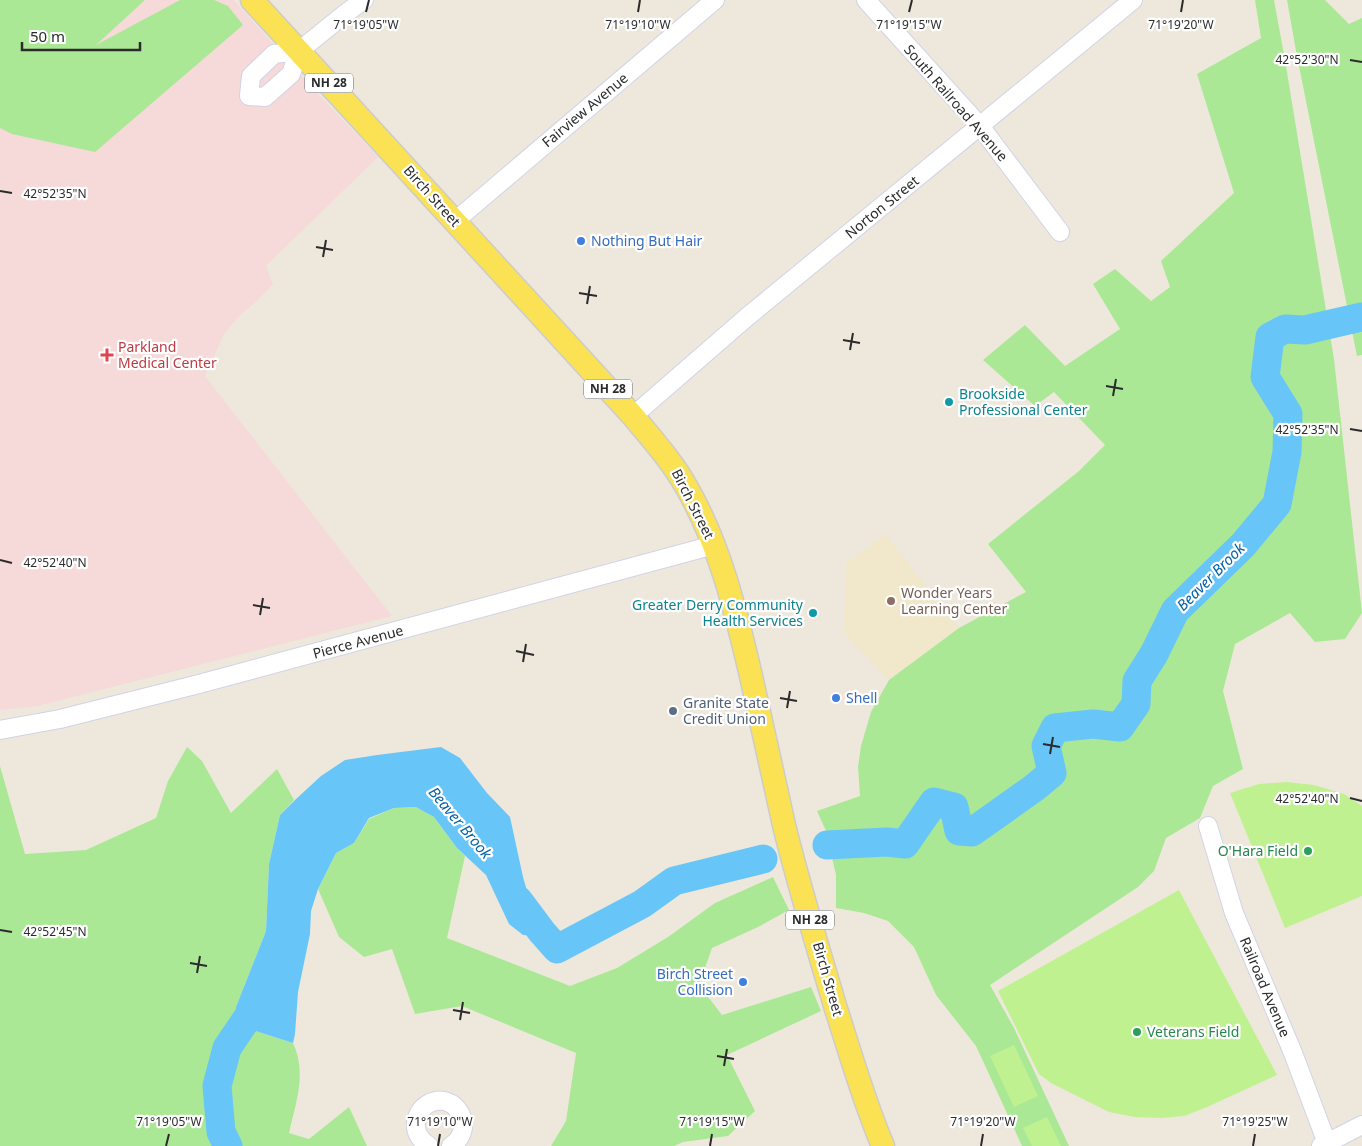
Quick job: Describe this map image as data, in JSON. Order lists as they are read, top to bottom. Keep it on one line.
{"streets":{"main road":["NH 28","Birch Street"],"street":["South Railroad Avenue","Fairview Avenue","Norton Street","Pierce Avenue","Railroad Avenue"]},"crossings":[["South Railroad Avenue","Norton Street"],["Fairview Avenue","Birch Street"],["Birch Street","Norton Street"],["Birch Street","Pierce Avenue"]],"water":["Beaver Brook"],"places":{"other":["Nothing But Hair","Brookside Professional Center","Wonder Years Learning Center","Greater Derry Community Health Services","Shell","Granite State Credit Union","O'Hara Field","Birch Street Collision","Veterans Field"],"health":["Parkland Medical Center"]},"scale_bar":"50 m","coordinates":["71°19'05\"W","71°19'10\"W","71°19'15\"W","71°19'20\"W","42°52'30\"N","42°52'35\"N","42°52'40\"N","42°52'45\"N","71°19'25\"W"]}
